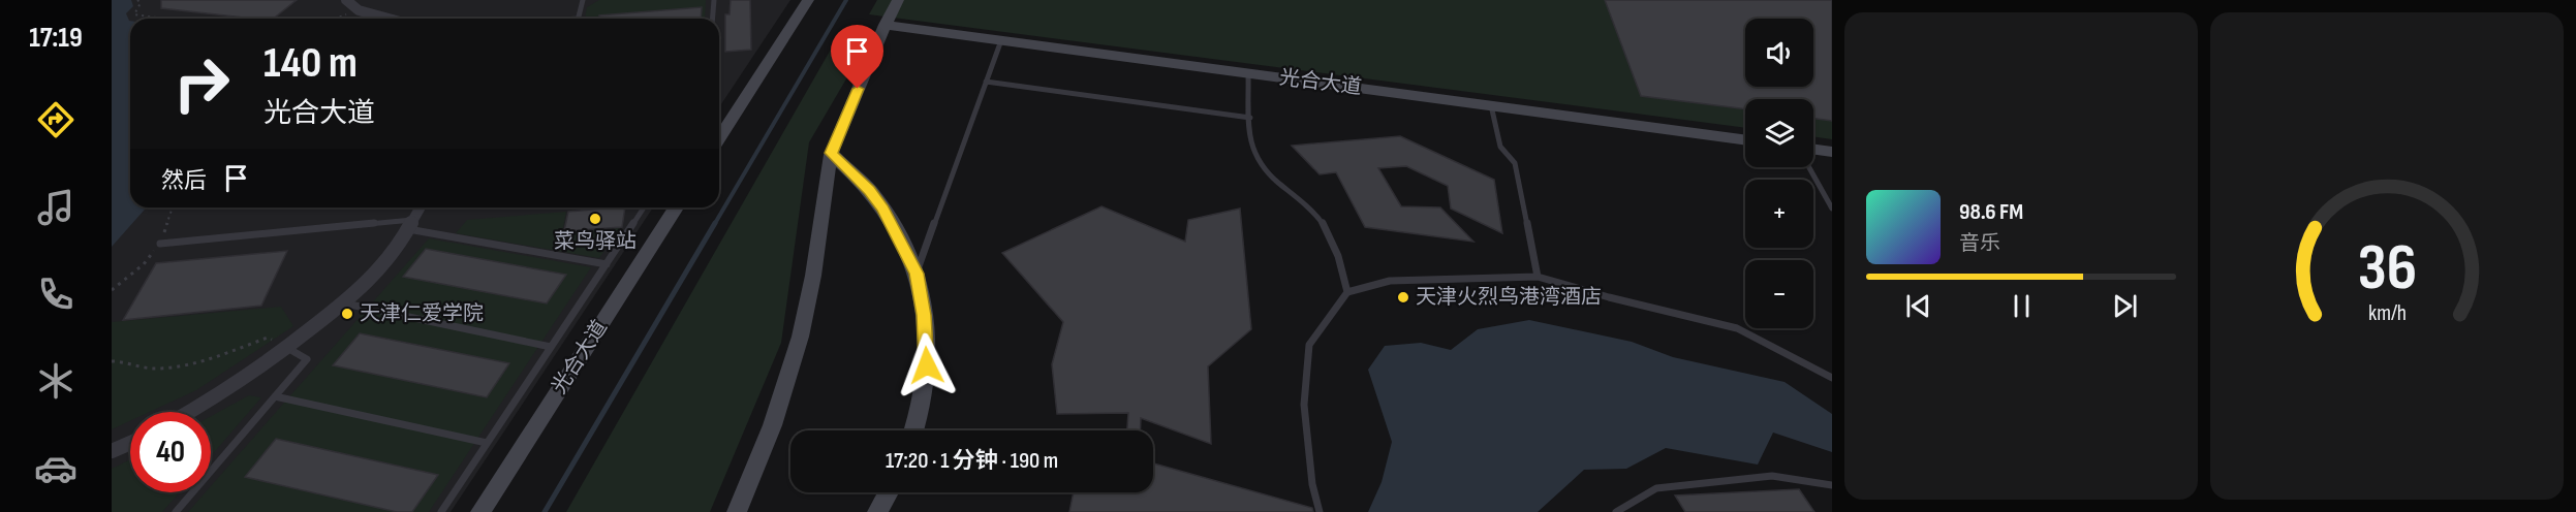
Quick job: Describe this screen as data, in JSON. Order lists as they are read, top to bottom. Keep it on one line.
{"streets":{"street":["光合大道"]},"places":["菜鸟驿站","天津火烈鸟港湾酒店","天津仁爱学院"],"page":{"tabs":"17:19","map_buttons":["+","−"],"turn":["140 m","光合大道"],"then":"然后","song":["98.6 FM","音乐"],"limit":"40","trip":"17:20 · 1 分钟 · 190 m","gauge":["36","km/h"]}}
